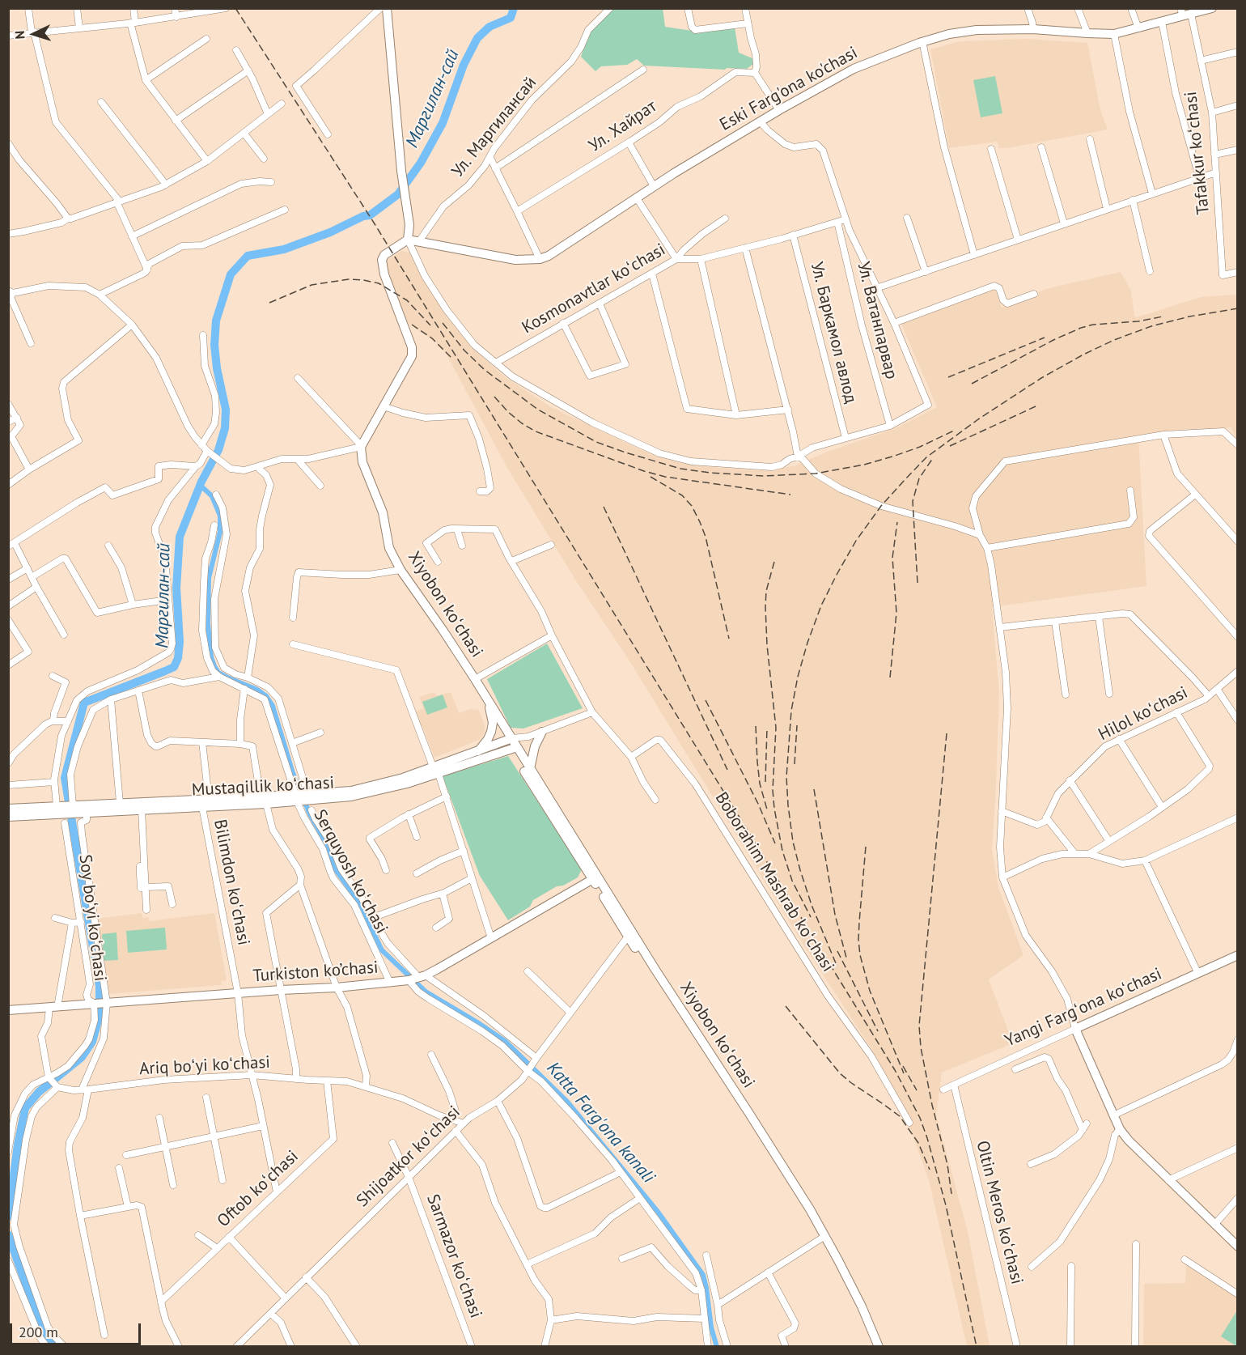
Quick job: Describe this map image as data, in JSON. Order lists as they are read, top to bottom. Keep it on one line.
{"streets":{"main road":["Eski Farg'ona ko'chasi","Xiyobon koʻchasi","Mustaqillik koʻchasi","Turkiston ko’chasi","Yangi Fargʻona koʻchasi"],"street":["Ул. Хайрат","Ул. Маргилансай","Tafakkur koʻchasi","Kosmonavtlar koʻchasi","Ул. Ватанпарвар","Ул. Баркамол авлод","Hilol koʻchasi","Serquyosh koʻchasi","Bilimdon koʻchasi","Boborahim Mashrab koʻchasi","Soy boʻyi koʻchasi","Ariq boʻyi koʻchasi","Shijoatkor koʻchasi","Oftob koʻchasi","Oltin Meros koʻchasi","Sarmazor koʻchasi"]},"crossings":[["Eski Farg'ona ko'chasi","Ул. Маргилансай"],["Eski Farg'ona ko'chasi","Tafakkur koʻchasi"],["Xiyobon koʻchasi","Mustaqillik koʻchasi"],["Xiyobon koʻchasi","Turkiston ko’chasi"],["Xiyobon koʻchasi","Shijoatkor koʻchasi"],["Mustaqillik koʻchasi","Serquyosh koʻchasi"],["Mustaqillik koʻchasi","Bilimdon koʻchasi"],["Serquyosh koʻchasi","Turkiston ko’chasi"],["Bilimdon koʻchasi","Turkiston ko’chasi"],["Bilimdon koʻchasi","Ariq boʻyi koʻchasi"],["Bilimdon koʻchasi","Oftob koʻchasi"],["Soy boʻyi koʻchasi","Turkiston ko’chasi"],["Yangi Fargʻona koʻchasi","Oltin Meros koʻchasi"],["Ariq boʻyi koʻchasi","Shijoatkor koʻchasi"],["Ariq boʻyi koʻchasi","Oftob koʻchasi"],["Shijoatkor koʻchasi","Sarmazor koʻchasi"]],"water":["Маргилан-сай","Katta Farg'ona kanali"],"scale_bar":"200 m","north":"left"}
